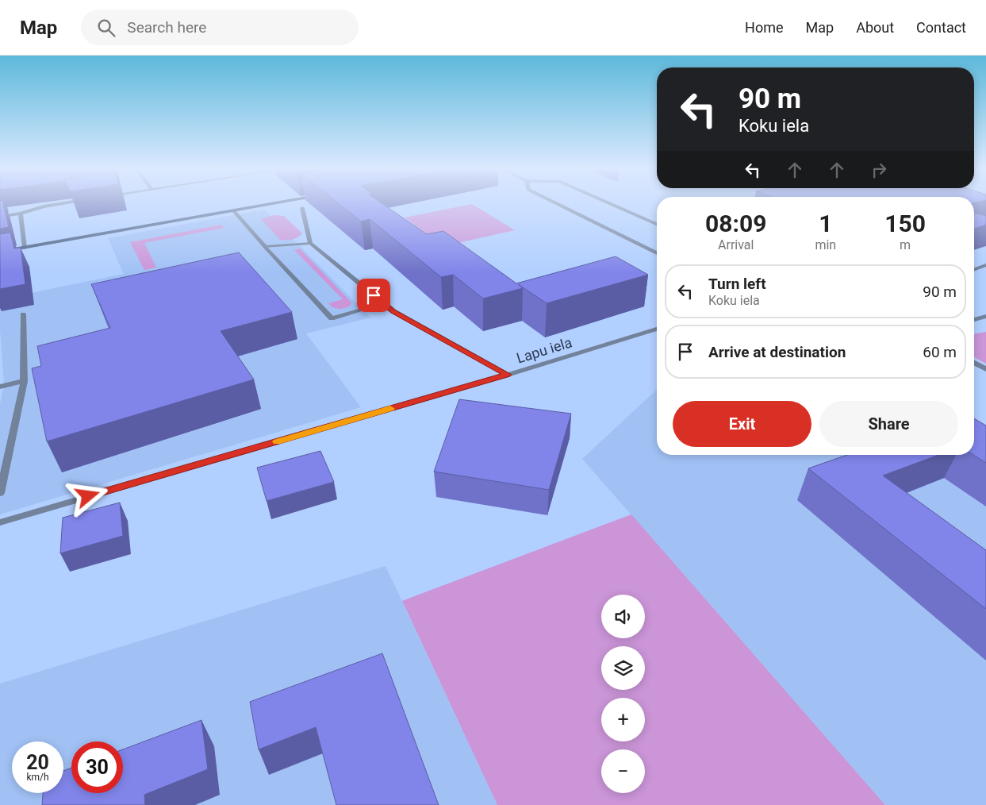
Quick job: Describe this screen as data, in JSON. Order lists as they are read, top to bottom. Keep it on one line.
{"streets":{"street":["Lapu iela"]},"page":{"header":"Map","search":"Search here","nav":["Home","Map","About","Contact"],"turn":["90 m","Koku iela"],"eta":["08:09","Arrival","1","min","150","m"],"list":[{"name":"Turn left","note":"Koku iela","value":"90 m"},{"name":"Arrive at destination","value":"60 m"}],"buttons":["Exit","Share"],"map_buttons":["+","−"],"speed":"20 km/h","limit":"30"}}
